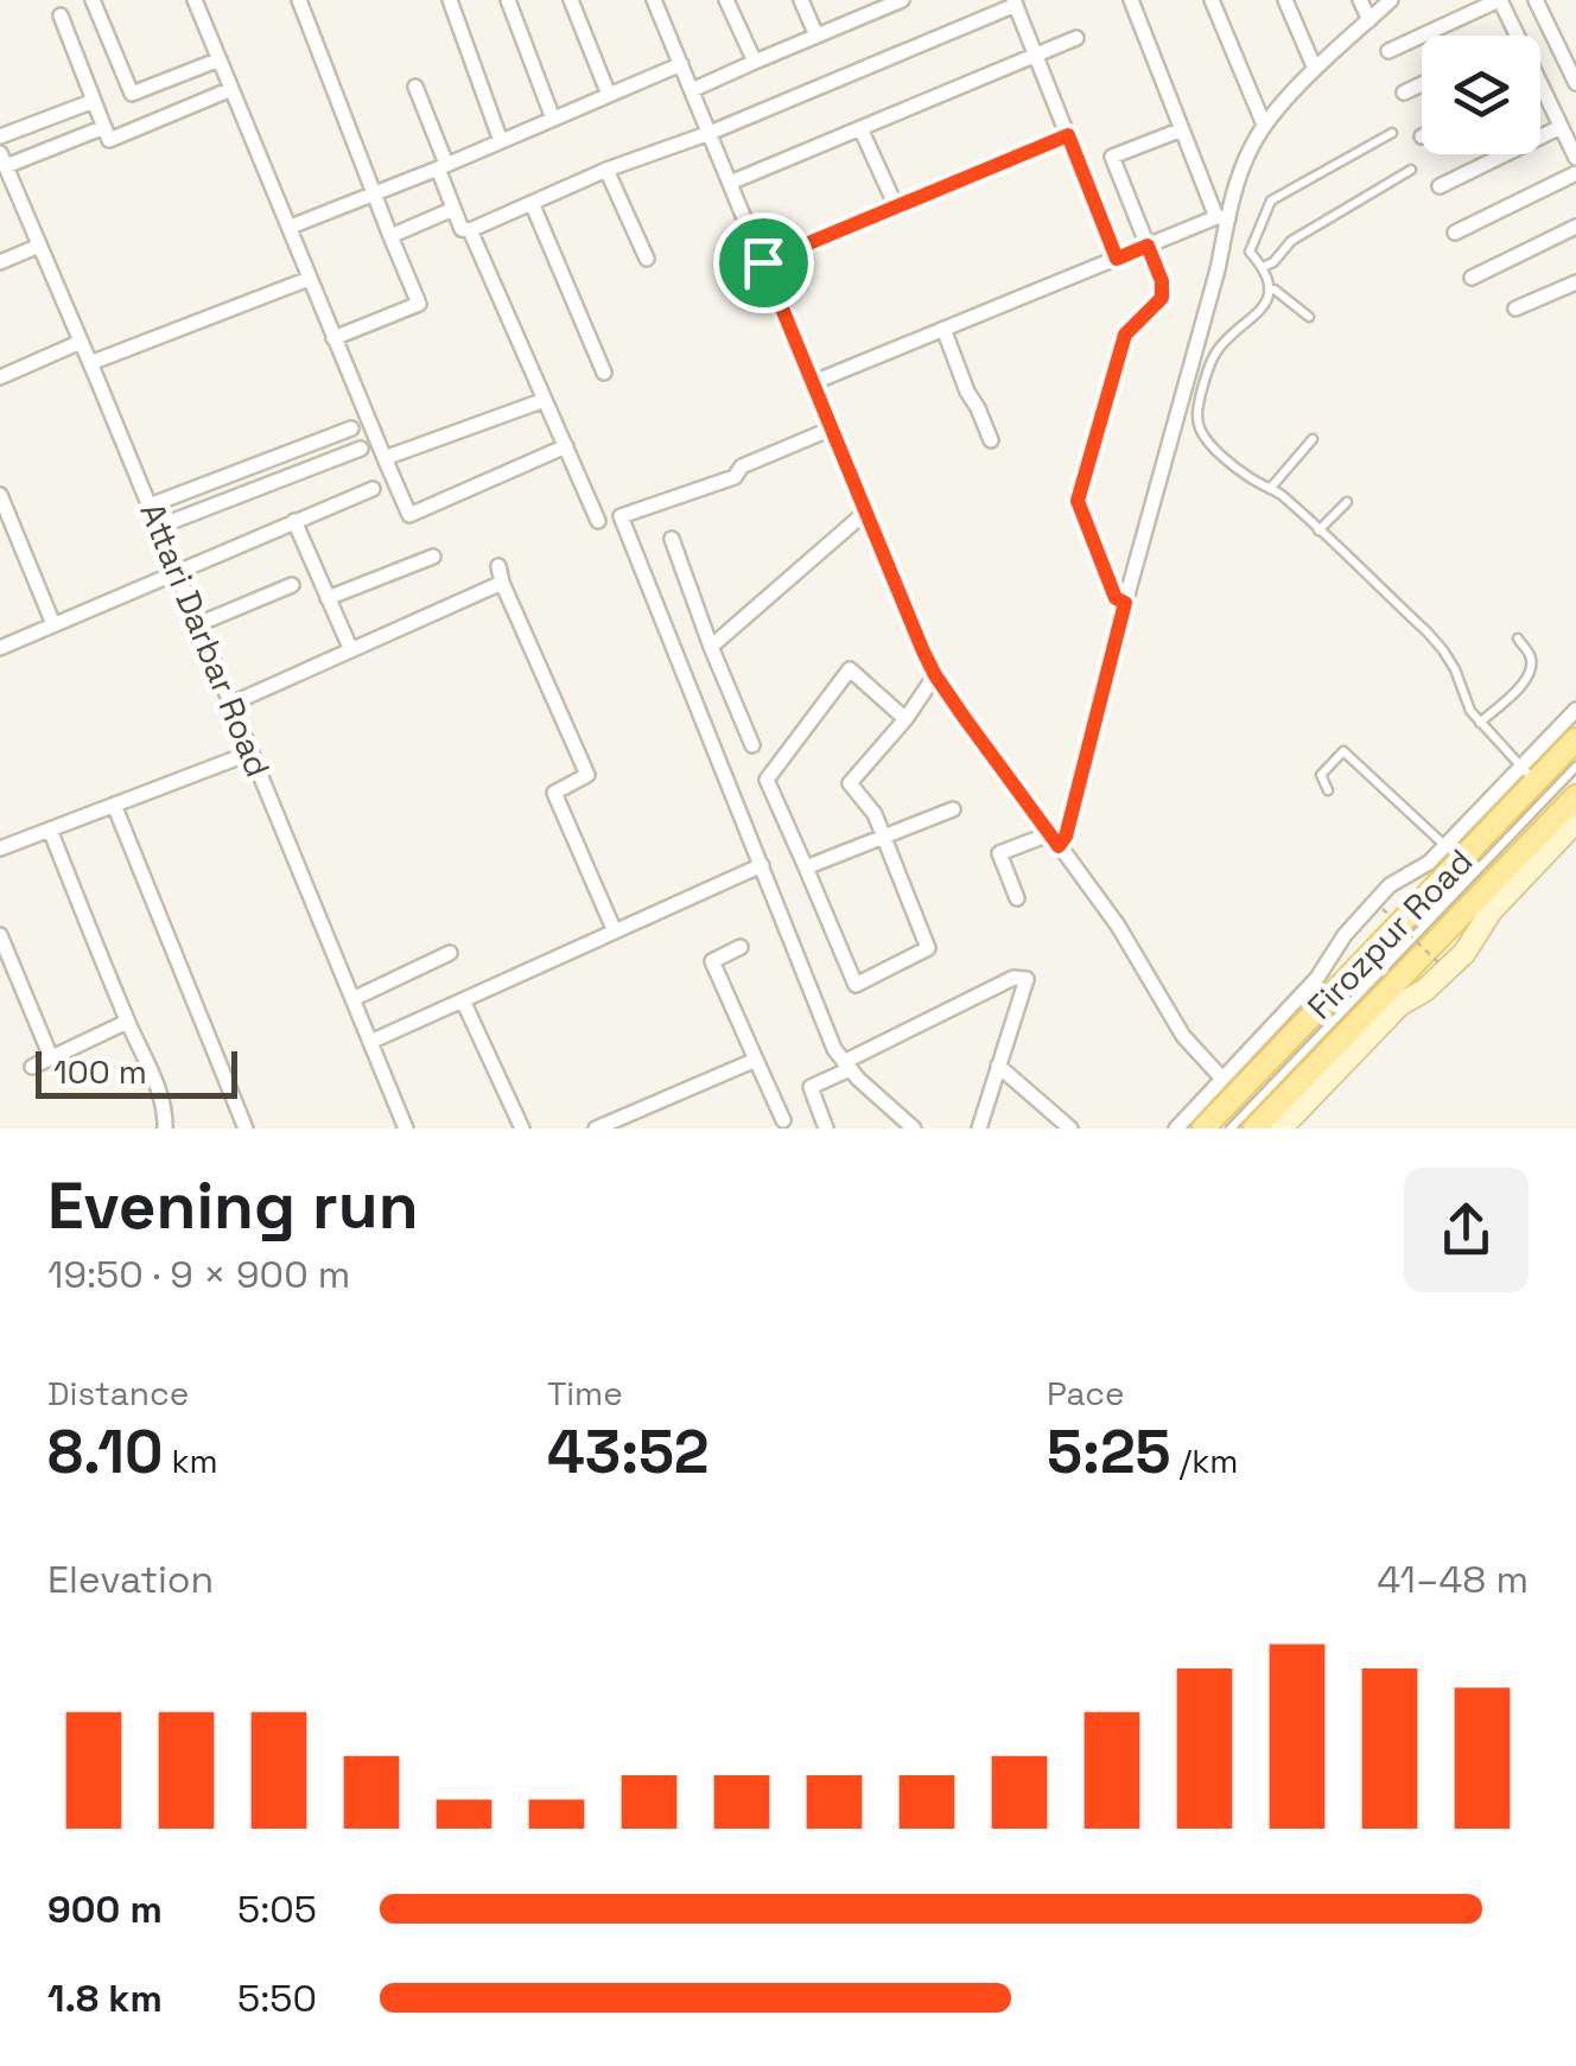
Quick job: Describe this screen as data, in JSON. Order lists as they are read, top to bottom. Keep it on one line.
{"streets":{"main road":["Firozpur Road"],"street":["Attari Darbar Road"]},"scale_bar":"100 m","page":{"scale":"100 m","heading":["Evening run","19:50 · 9 × 900 m"],"stats":[["Distance","8.10 km"],["Time","43:52"],["Pace","5:25 /km"]],"chart":["Elevation","41–48 m"],"list":[{"name":"900 m","note":"5:05"},{"name":"1.8 km","note":"5:50"}]}}
